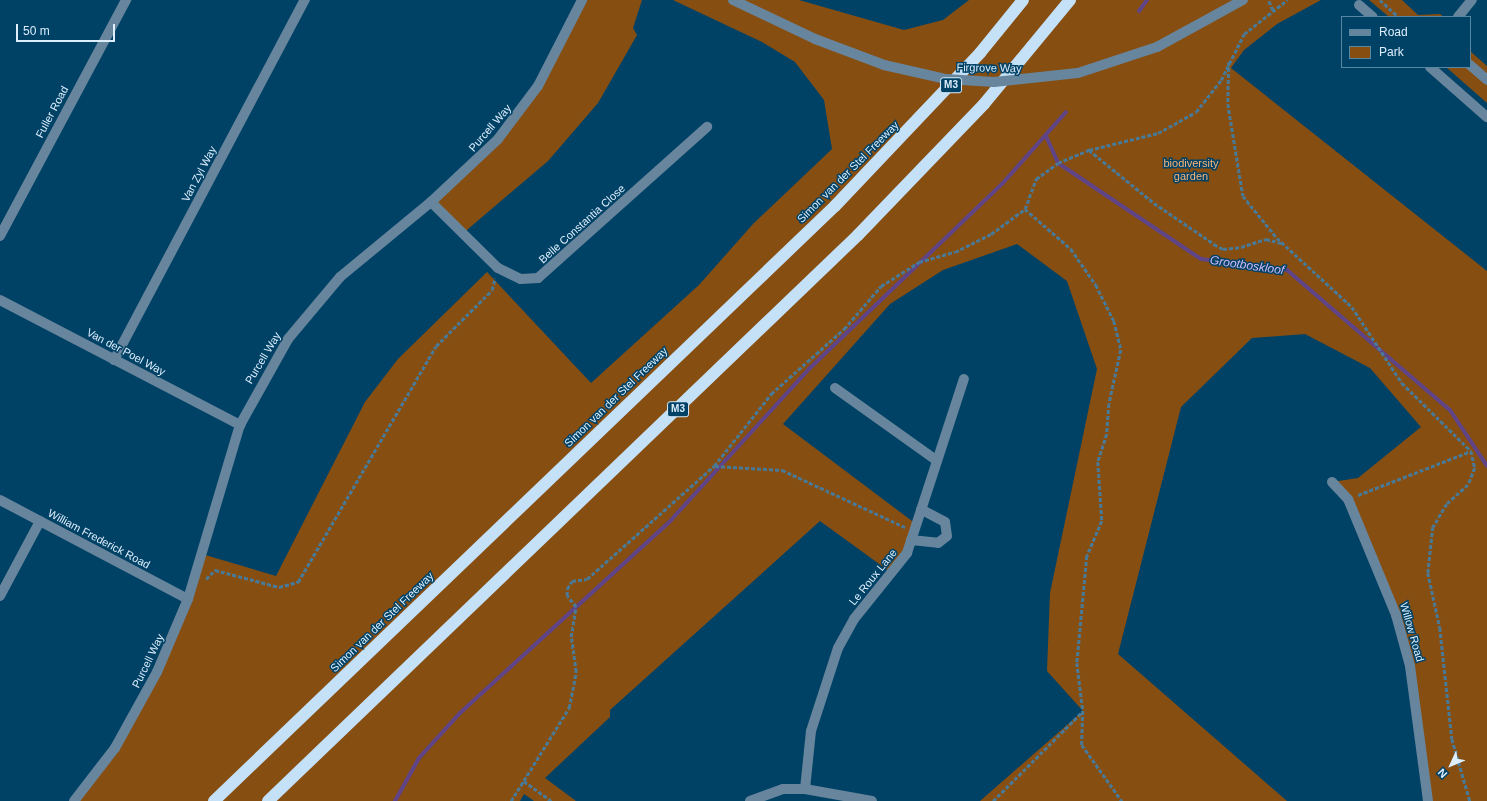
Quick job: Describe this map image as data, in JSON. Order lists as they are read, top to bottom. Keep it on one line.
{"streets":{"highway":["M3","Simon van der Stel Freeway"],"street":["Firgrove Way","Fuller Road","Purcell Way","Van Zyl Way","Belle Constantia Close","Van der Poel Way","William Frederick Road","Le Roux Lane","Willow Road"]},"crossings":[["Purcell Way","Belle Constantia Close"],["Purcell Way","Van der Poel Way"],["Purcell Way","William Frederick Road"],["Van Zyl Way","Van der Poel Way"]],"water":["Grootboskloof"],"parks":["biodiversity garden"],"legend":["Road","Park"],"scale_bar":"50 m","north":"bottom left"}
